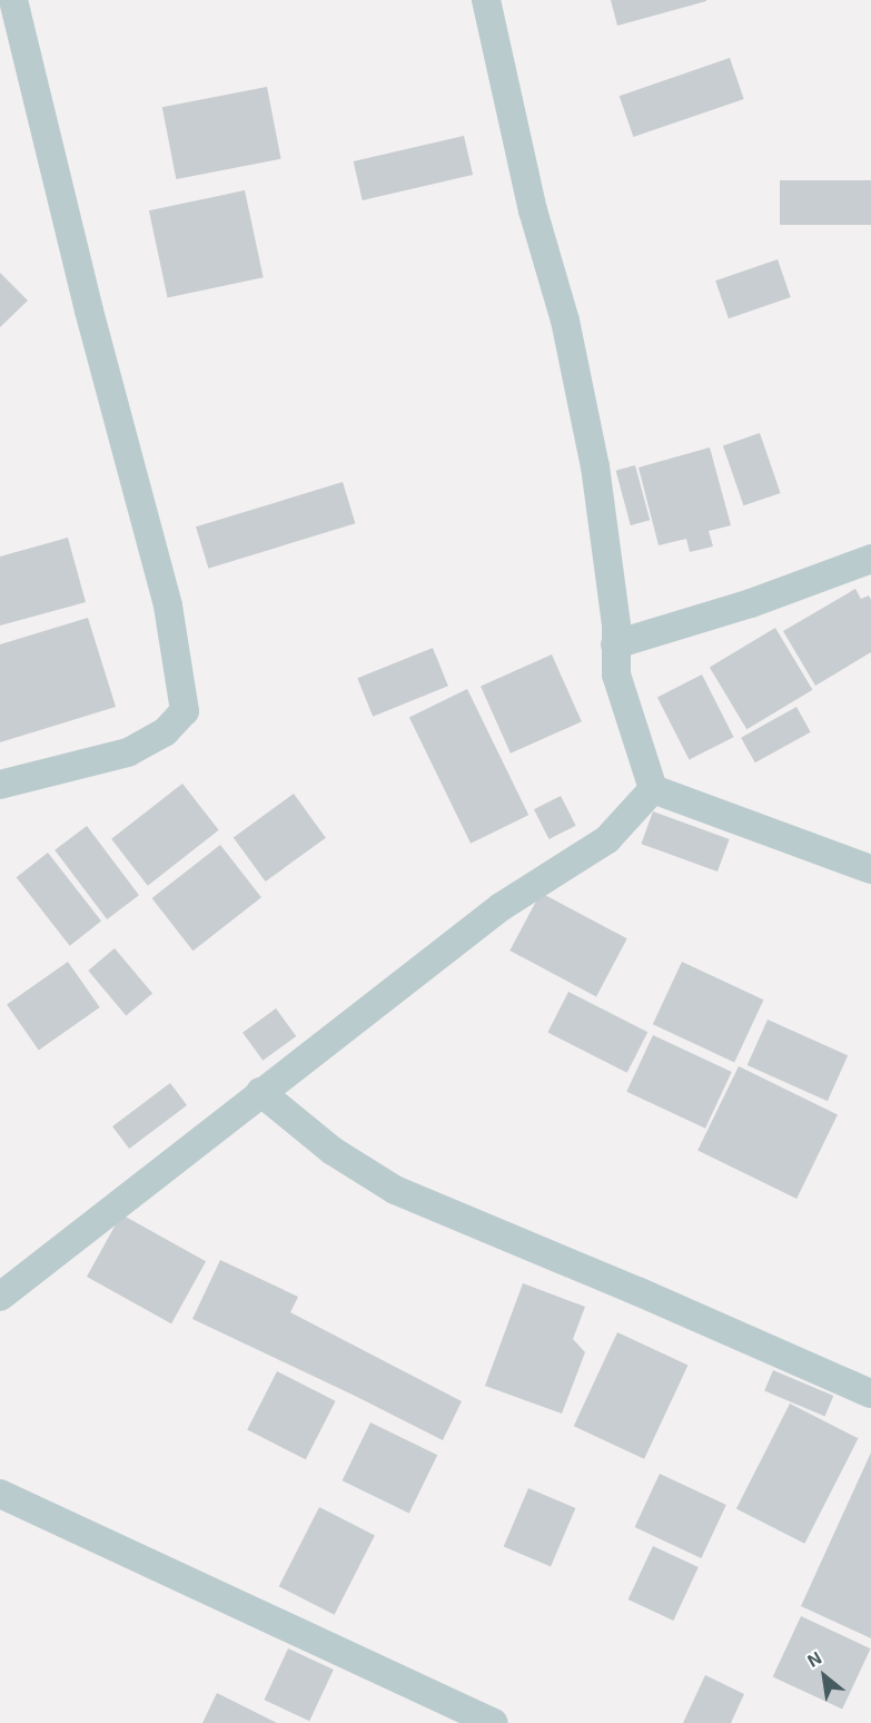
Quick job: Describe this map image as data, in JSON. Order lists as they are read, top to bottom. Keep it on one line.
{"north":"top left"}
